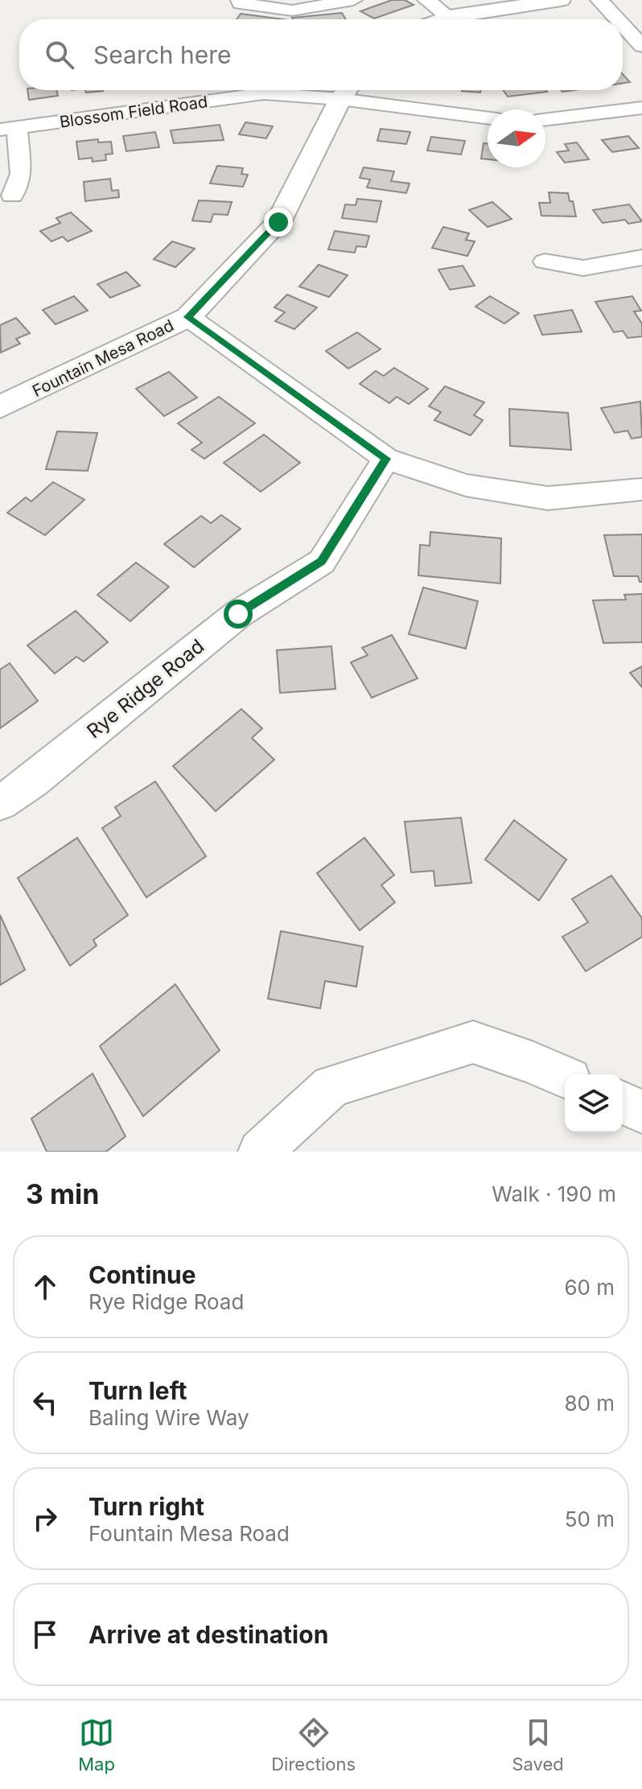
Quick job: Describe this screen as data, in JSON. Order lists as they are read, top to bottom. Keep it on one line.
{"streets":{"main road":["Fountain Mesa Road"],"street":["Blossom Field Road","Rye Ridge Road"]},"crossings":[["Blossom Field Road","Fountain Mesa Road"]],"north":"right","page":{"search":"Search here","heading":["3 min","Walk · 190 m"],"list":[["Continue","Rye Ridge Road","60 m"],["Turn left","Baling Wire Way","80 m"],["Turn right","Fountain Mesa Road","50 m"],"Arrive at destination"],"nav":["Map","Directions","Saved"]}}
